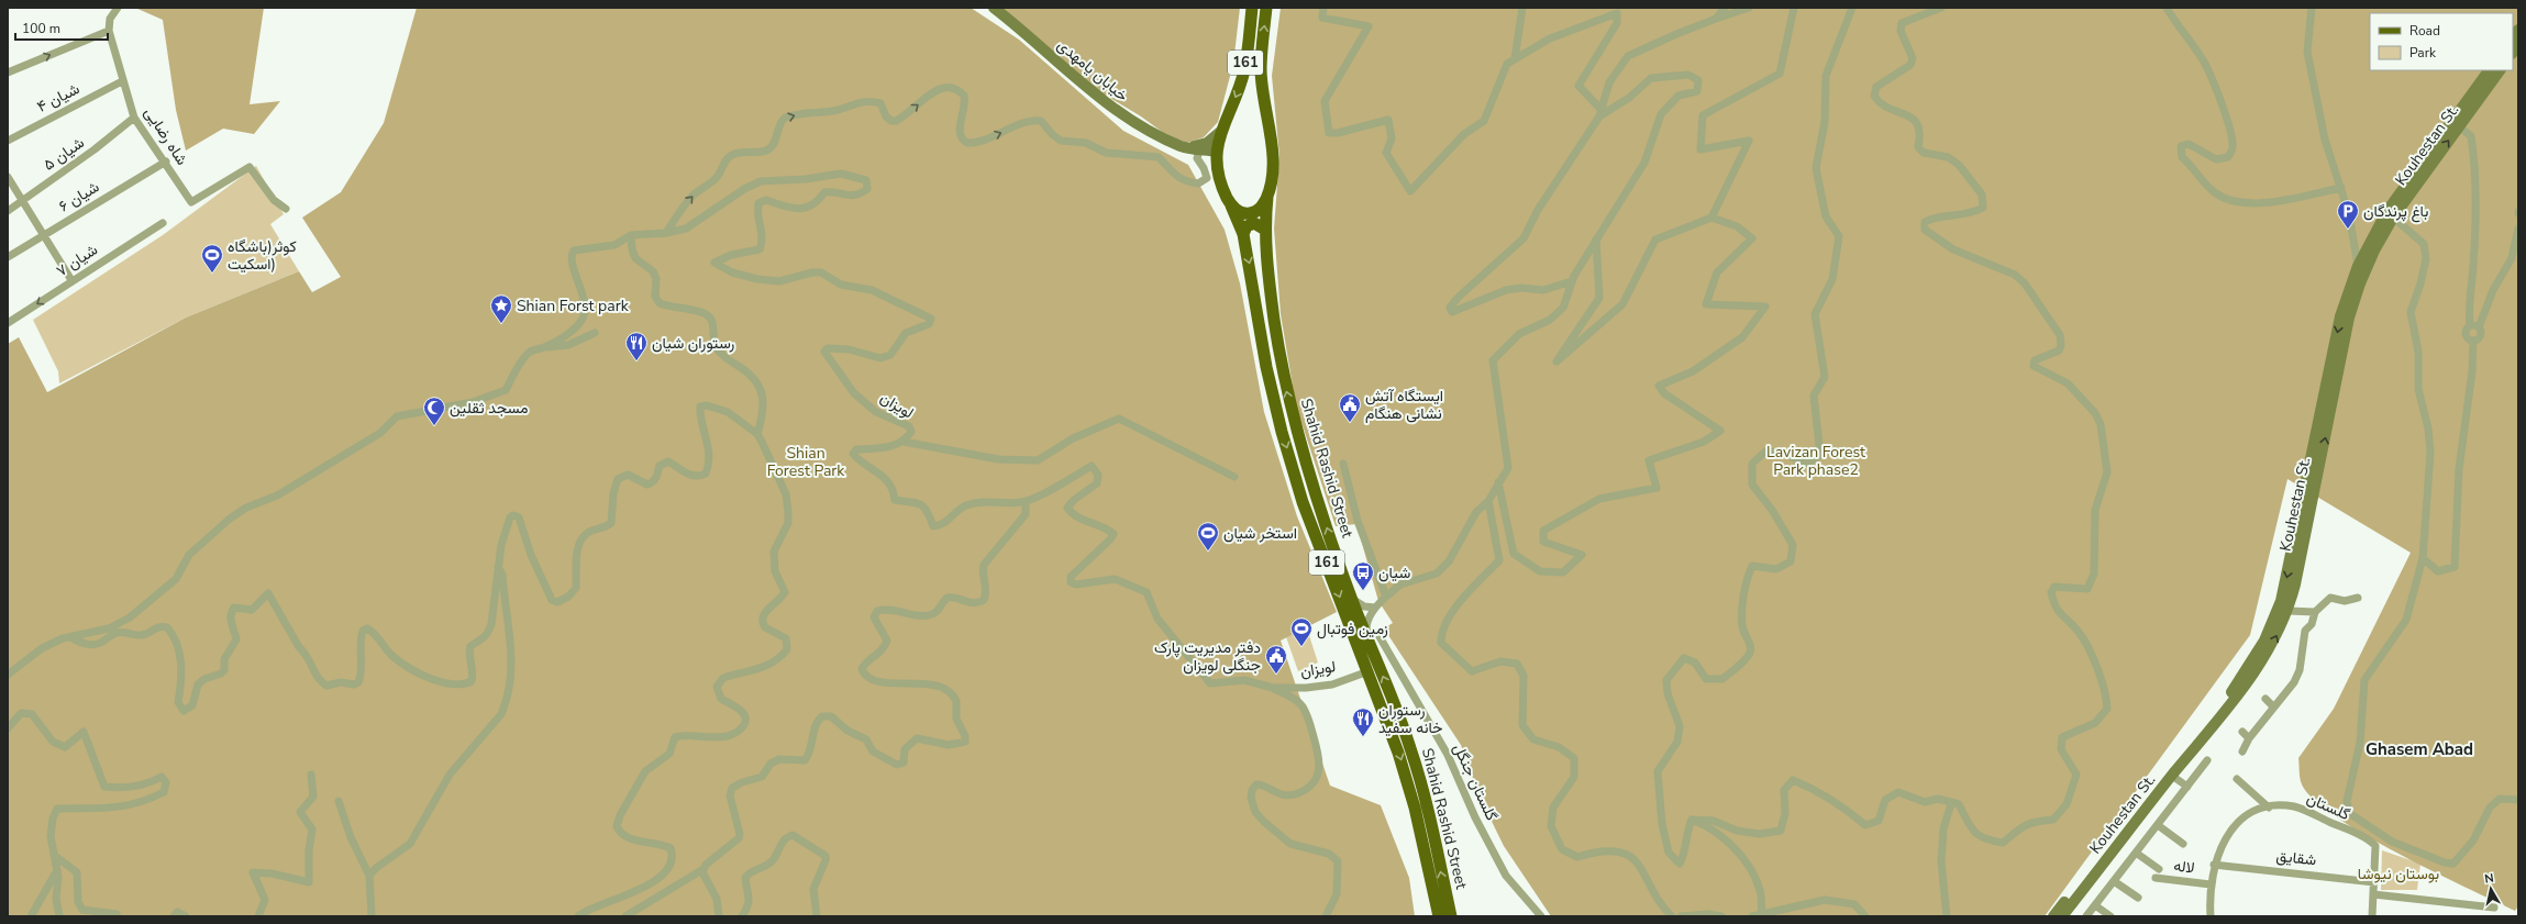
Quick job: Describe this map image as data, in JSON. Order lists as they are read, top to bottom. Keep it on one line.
{"streets":{"main road":["161","خیابان یامهدی","Kouhestan St.","Shahid Rashid Street"],"street":["شیان ۴","شاه رضایی","شیان ۵","شیان ۶","شیان ۷","لویزان","گلستان جنگل","گلستان","شقایق","لاله"]},"crossings":[["خیابان یامهدی","Shahid Rashid Street"],["شیان ۴","شاه رضایی"],["شاه رضایی","شیان ۵"],["شاه رضایی","شیان ۶"],["لویزان","Shahid Rashid Street"],["Shahid Rashid Street","گلستان جنگل"],["گلستان","شقایق"],["گلستان","لاله"]],"one_way":["شیان ۷"],"districts":["Ghasem Abad"],"parks":["Lavizan Forest Park phase2","Shian Forest Park","بوستان نیوشا"],"places":{"parking":["باغ پرندگان"],"sports":["کوثر(باشگاه اسکیت)","استخر شیان","زمین فوتبال"],"place":["Shian Forst park"],"restaurant":["رستوران شیان","رستوران خانه سفید"],"public building":["ایستگاه آتش نشانی هنگام","دفتر مدیریت پارک جنگلی لویزان"],"mosque":["مسجد ثقلین"],"bus stop":["شیان"]},"legend":["Road","Park"],"scale_bar":"100 m","north":"top"}
